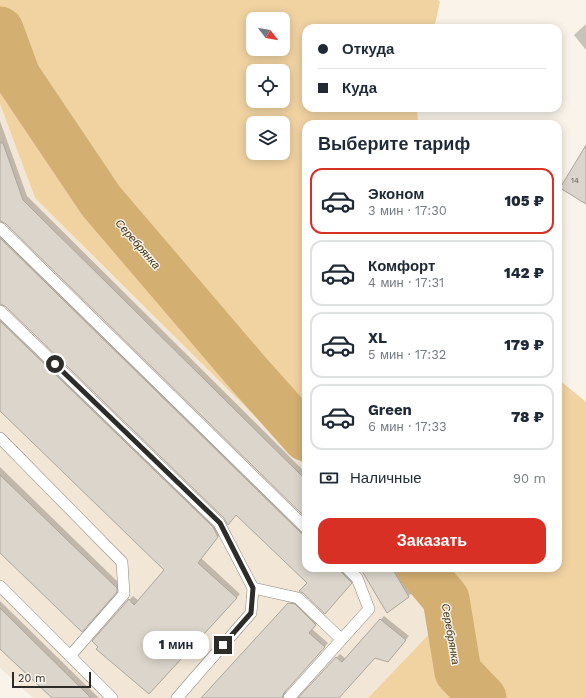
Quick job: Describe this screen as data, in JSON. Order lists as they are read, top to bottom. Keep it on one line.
{"water":["Серебрянка"],"house_numbers":["14"],"scale_bar":"20 m","north":"bottom right","page":{"banner":["Откуда","Куда"],"heading":"Выберите тариф","list":[{"name":"Эконом","note":"3 мин · 17:30","value":"105 ₽"},{"name":"Комфорт","note":"4 мин · 17:31","value":"142 ₽"},{"name":"XL","note":"5 мин · 17:32","value":"179 ₽"},{"name":"Green","note":"6 мин · 17:33","value":"78 ₽"}],"pay":["Наличные","90 m"],"buttons":"Заказать","bubble":"1 мин","scale":"20 m"}}
